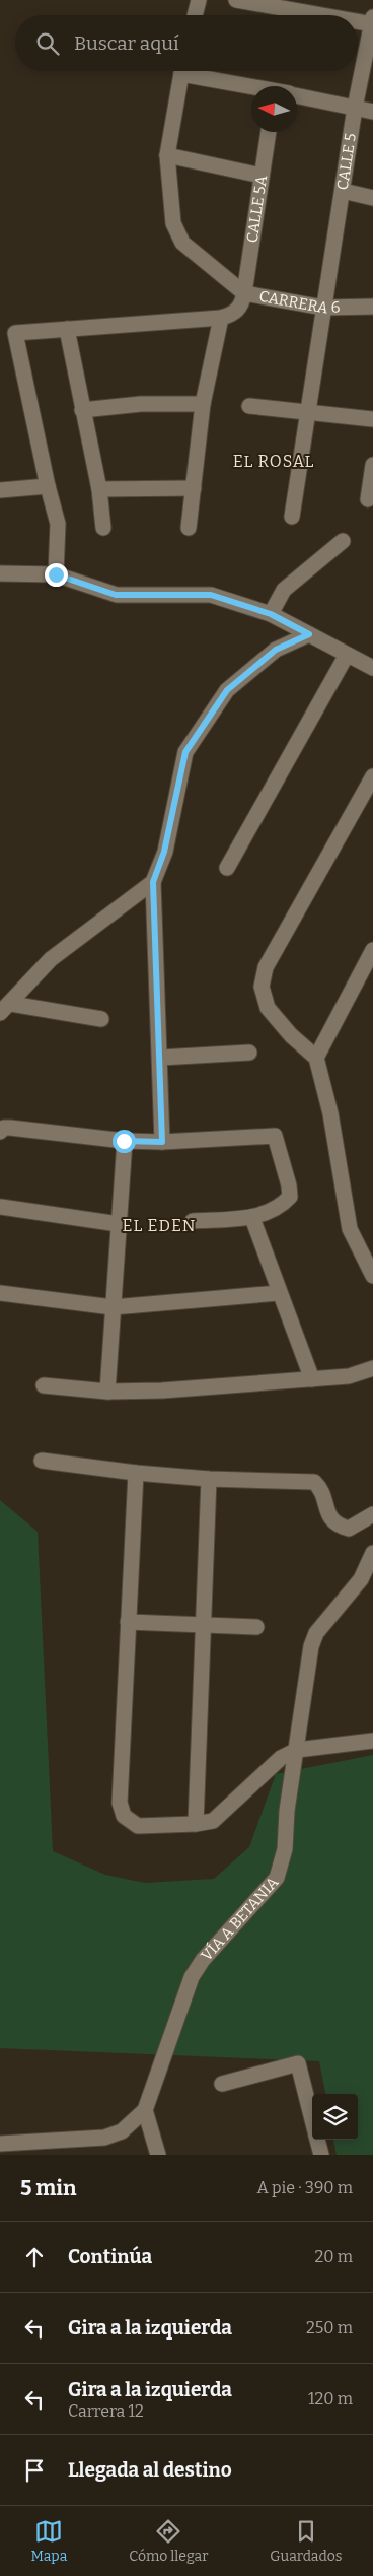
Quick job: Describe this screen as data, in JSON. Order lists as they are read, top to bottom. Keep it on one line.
{"streets":{"street":["CALLE 5","CALLE 5A","CARRERA 6","VÍA A BETANIA"]},"crossings":[["CALLE 5","CARRERA 6"],["CALLE 5A","CARRERA 6"]],"districts":["EL ROSAL","EL EDEN"],"north":"left","page":{"search":"Buscar aquí","heading":["5 min","A pie · 390 m"],"list":[["Continúa","20 m"],["Gira a la izquierda","250 m"],["Gira a la izquierda","Carrera 12","120 m"],"Llegada al destino"],"nav":["Mapa","Cómo llegar","Guardados"]}}
